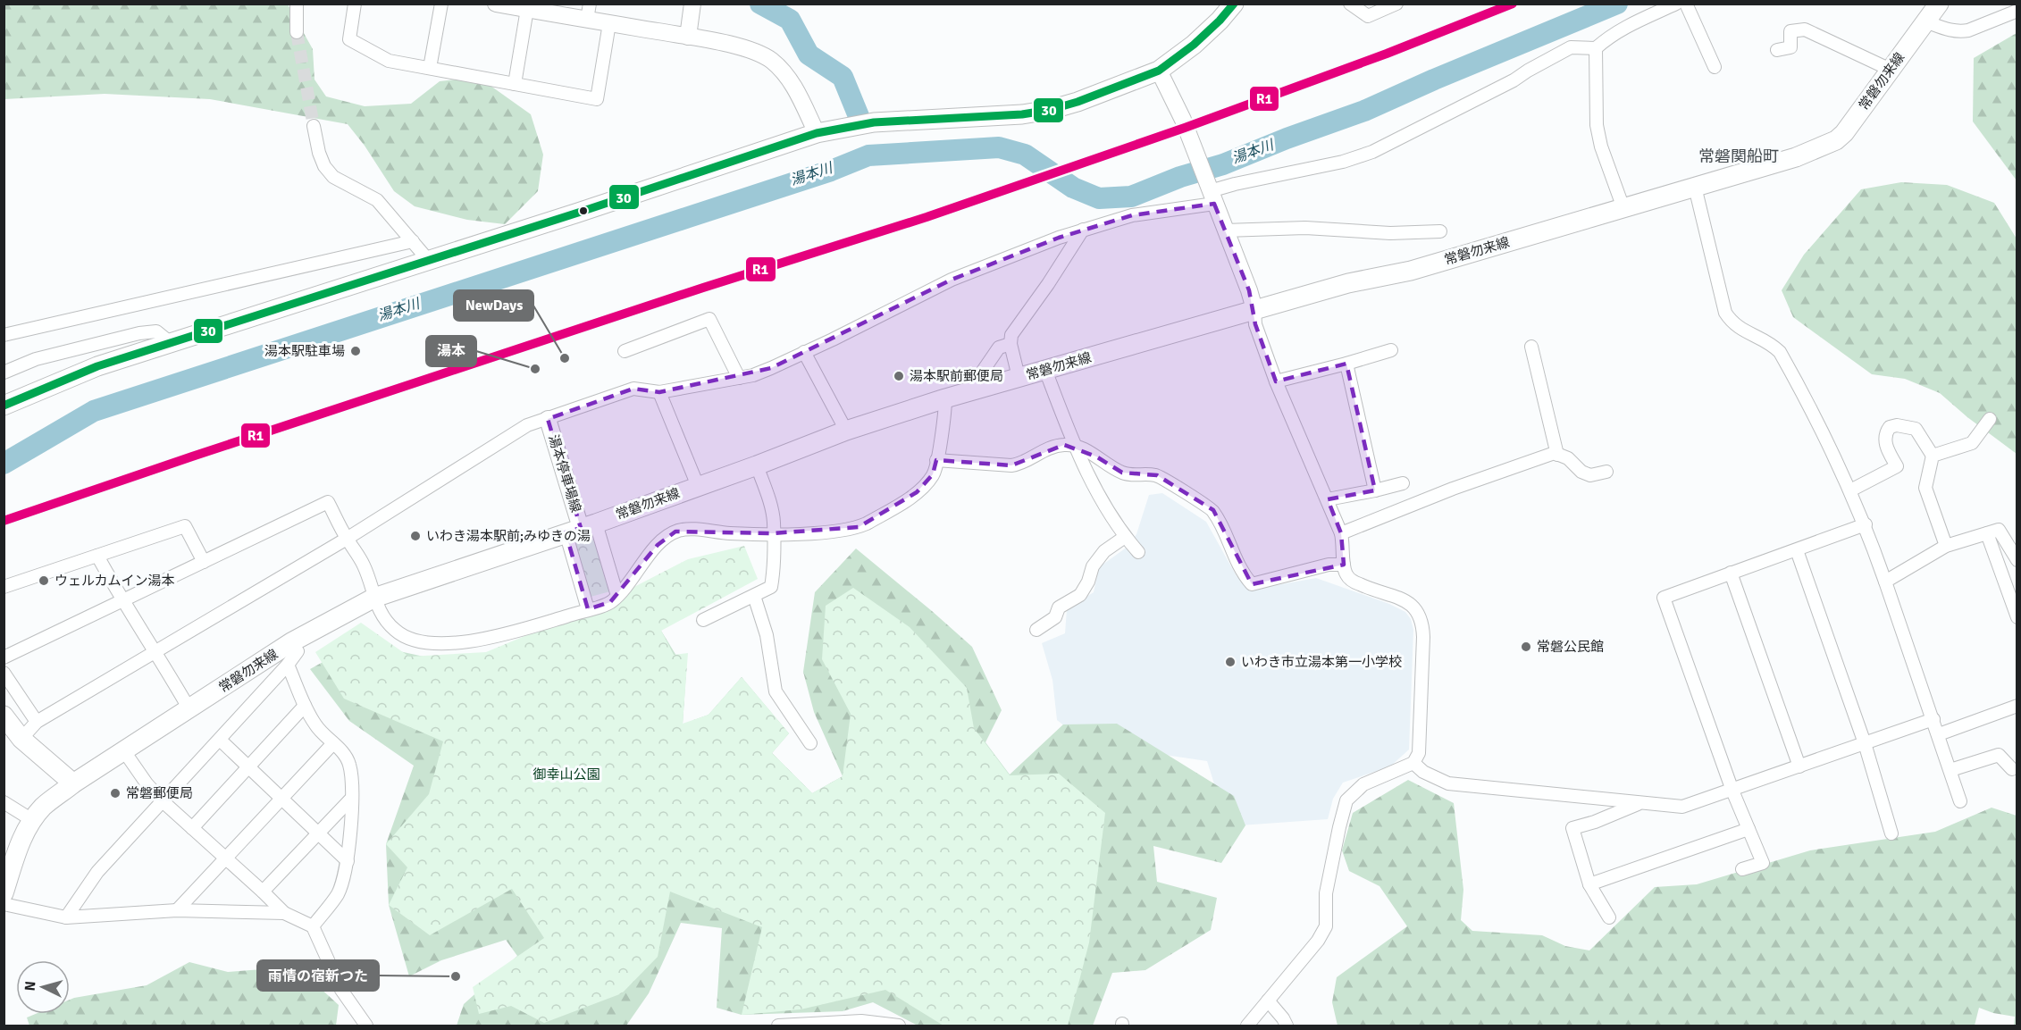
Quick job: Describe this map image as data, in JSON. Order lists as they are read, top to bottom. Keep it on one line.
{"streets":{"main road":["常磐勿来線"],"street":["湯本停車場線"]},"crossings":[["常磐勿来線","湯本停車場線"]],"districts":["常磐関船町"],"water":["湯本川"],"parks":["御幸山公園"],"places":["湯本駅駐車場","NewDays","湯本","湯本駅前郵便局","いわき湯本駅前;みゆきの湯","ウェルカムイン湯本","常磐公民館","いわき市立湯本第一小学校","常磐郵便局","雨情の宿新つた"],"lines":["transit line R1","transit line 30"],"north":"left"}
